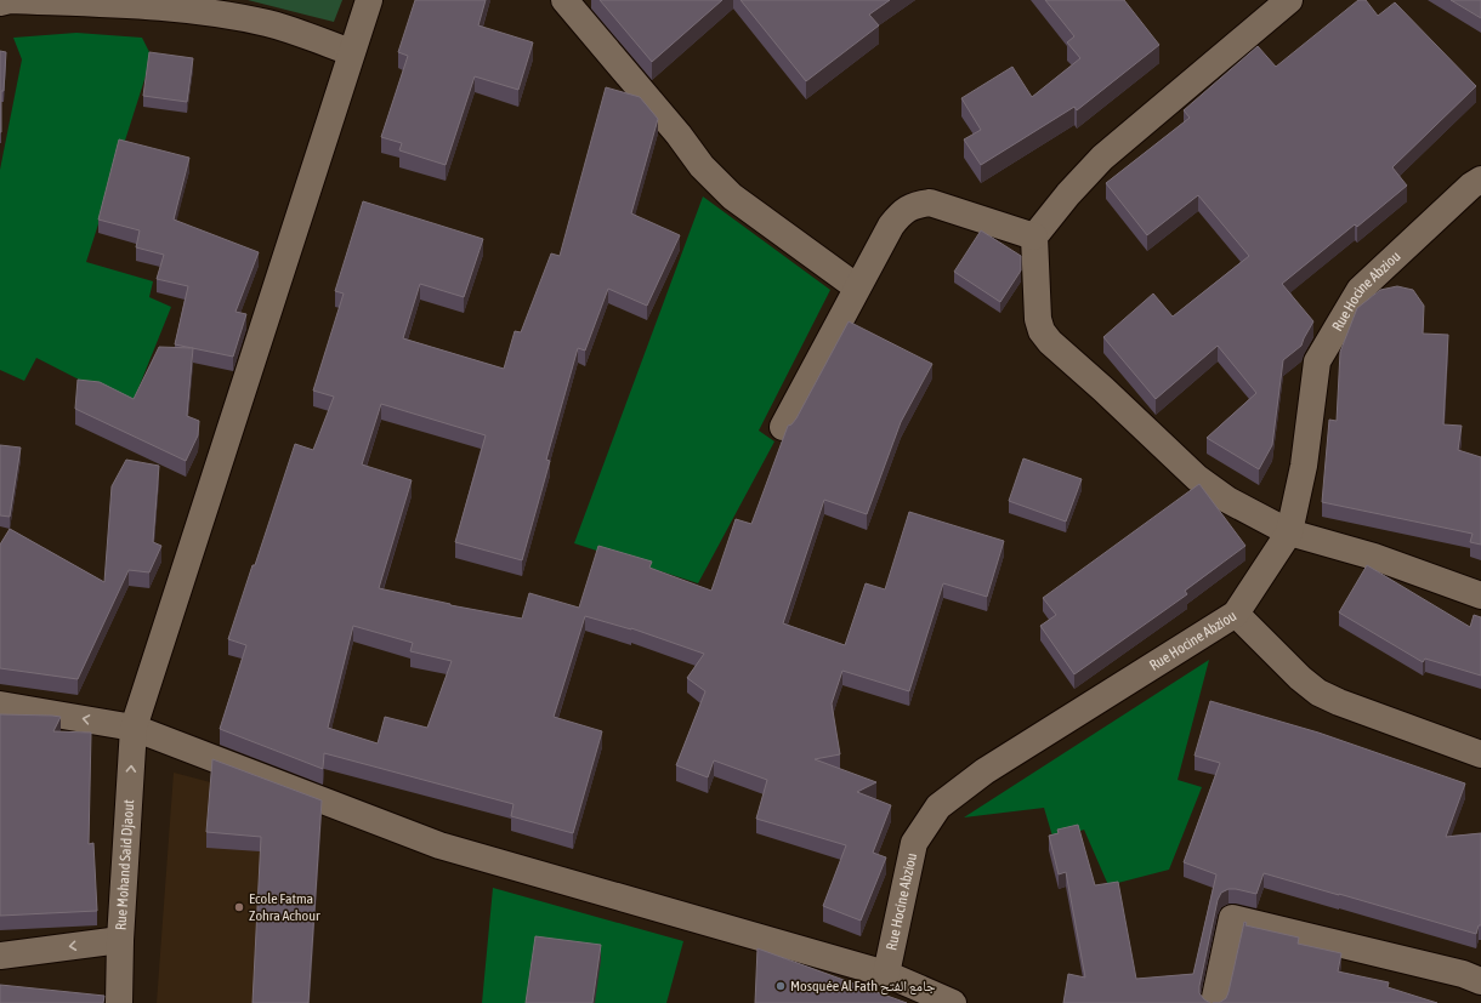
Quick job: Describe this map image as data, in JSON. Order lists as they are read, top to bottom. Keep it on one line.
{"streets":{"street":["Rue Hocine Abziou","Rue Mohand Said Djaout"]},"places":["Ecole Fatma Zohra Achour","Mosquée Al Fath جامع الفتح"]}
